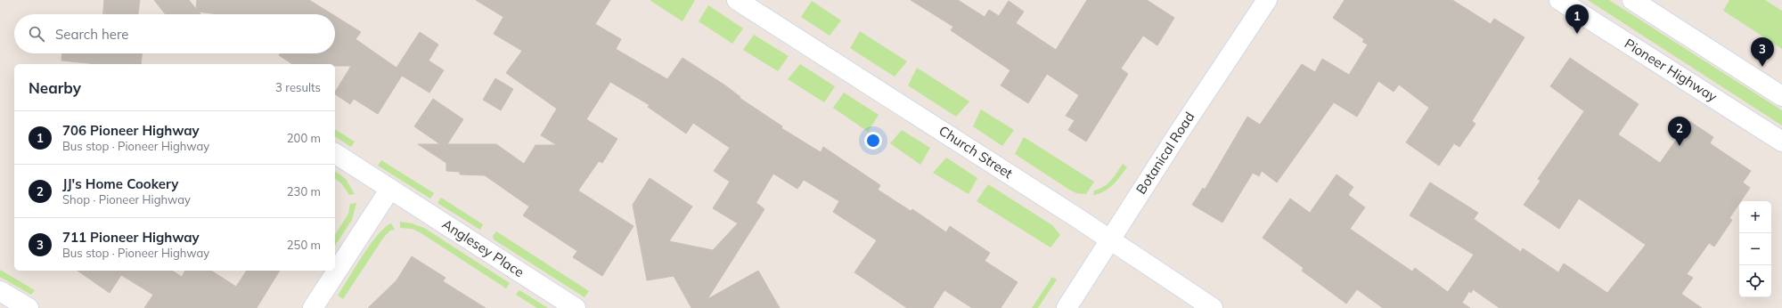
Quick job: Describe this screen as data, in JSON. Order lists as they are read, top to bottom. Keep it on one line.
{"streets":{"street":["Pioneer Highway","Church Street","Botanical Road","Anglesey Place"]},"crossings":[["Church Street","Botanical Road"]],"page":{"pins":["1","3","2"],"search":"Search here","heading":["Nearby","3 results"],"list":[{"mark":"1","name":"706 Pioneer Highway","note":"Bus stop · Pioneer Highway","value":"200 m"},{"mark":"2","name":"JJ's Home Cookery","note":"Shop · Pioneer Highway","value":"230 m"},{"mark":"3","name":"711 Pioneer Highway","note":"Bus stop · Pioneer Highway","value":"250 m"}],"map_buttons":["+","−"]}}
